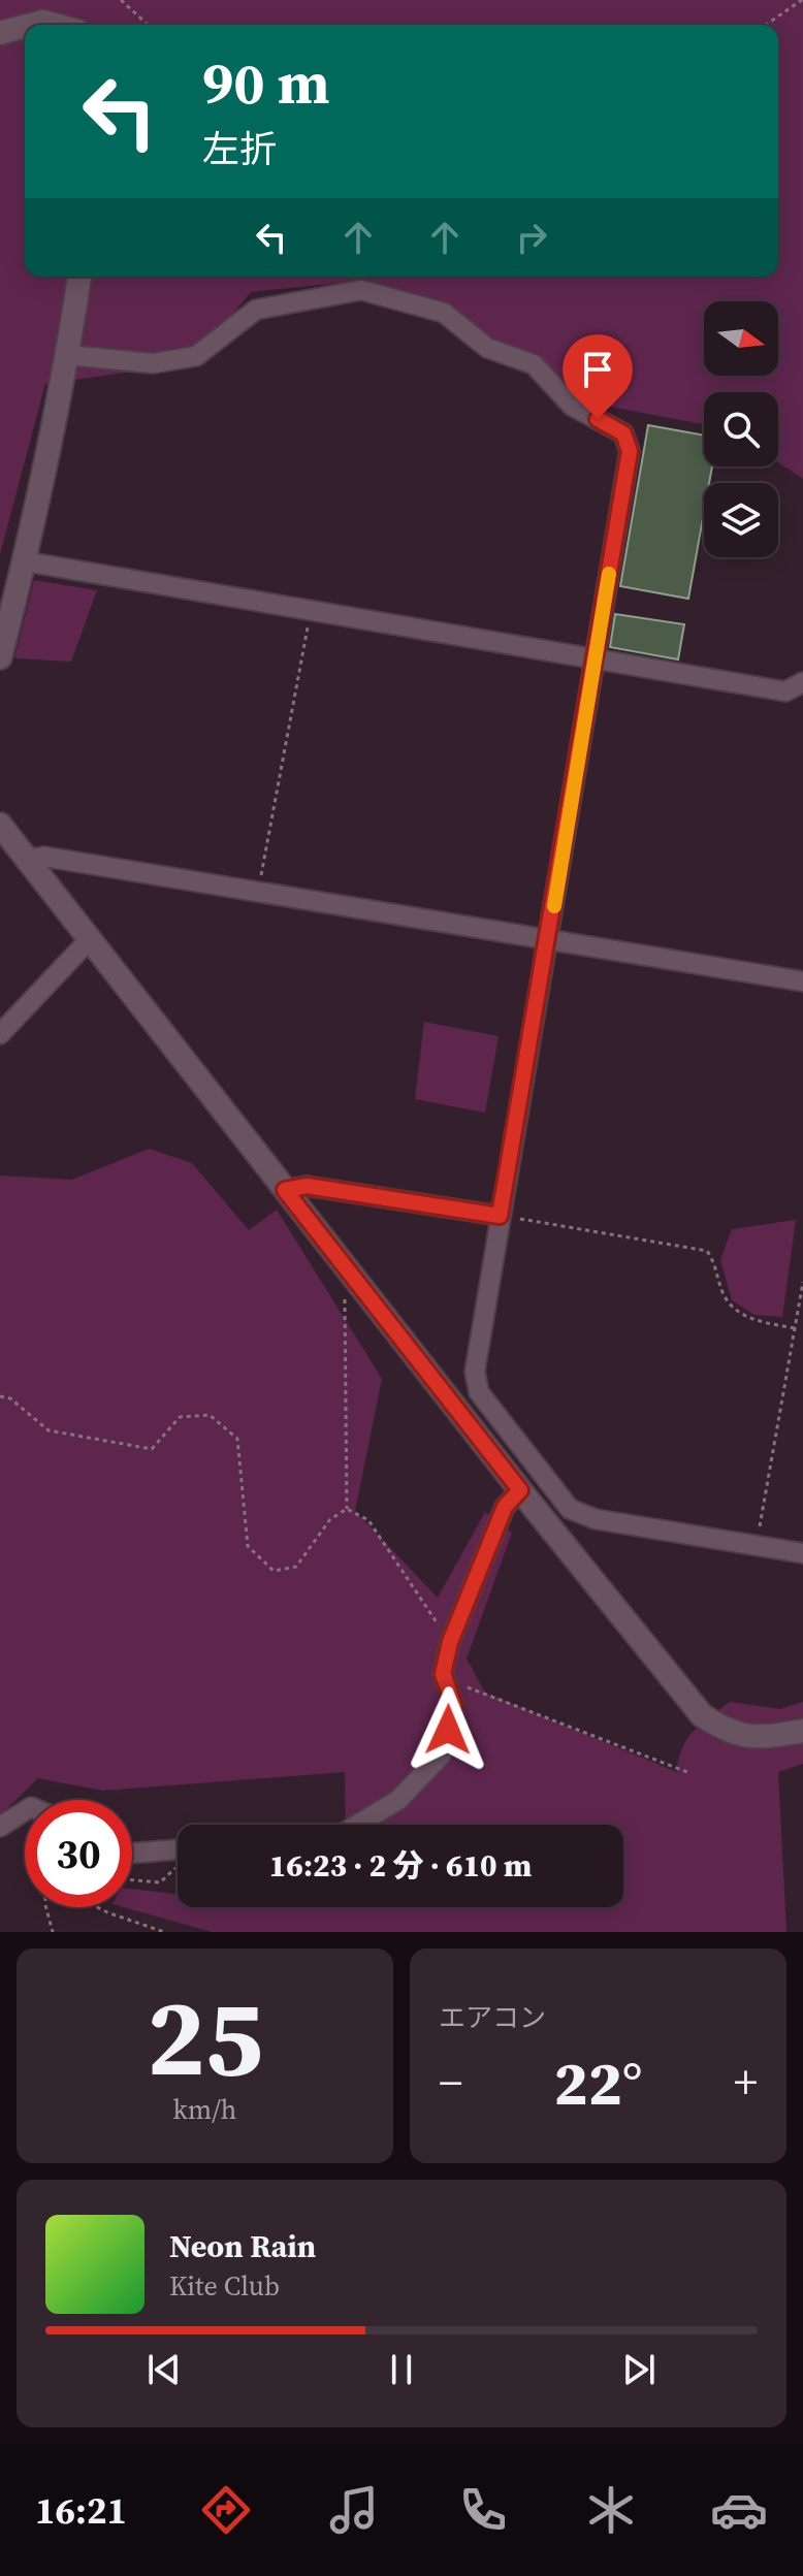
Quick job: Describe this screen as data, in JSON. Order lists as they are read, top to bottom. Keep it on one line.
{"north":"right","page":{"turn":["90 m","左折"],"limit":"30","trip":"16:23 · 2 分 · 610 m","tile":[["25","km/h"],"エアコン"],"heat":["−","22°","+"],"song":["Neon Rain","Kite Club"],"tabs":"16:21"}}
